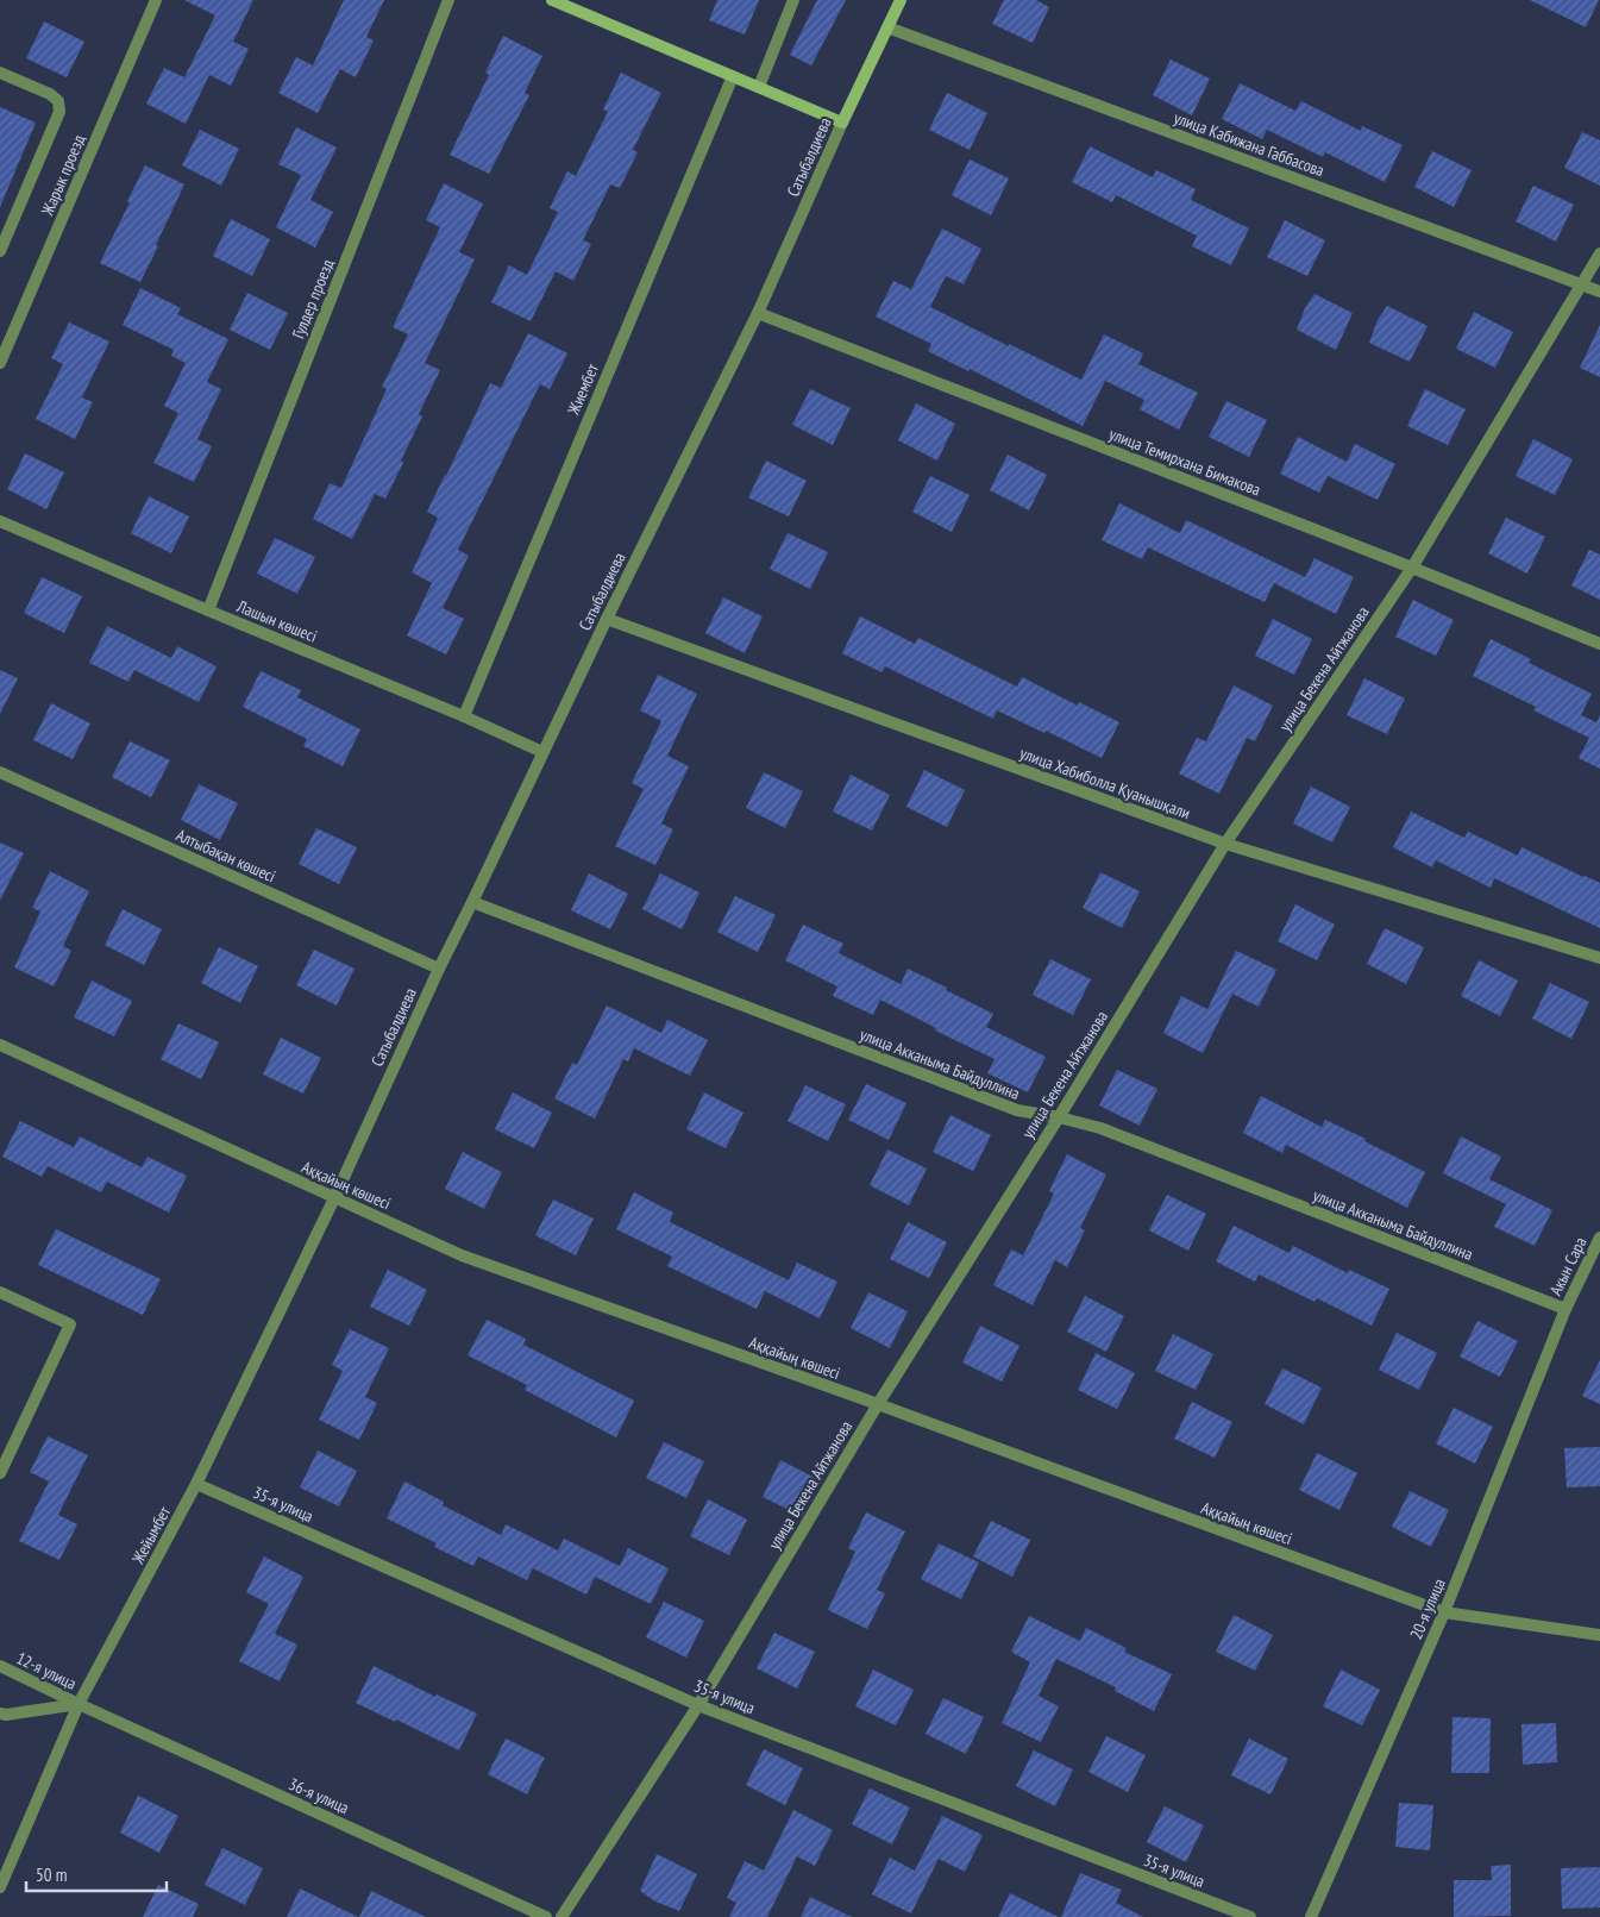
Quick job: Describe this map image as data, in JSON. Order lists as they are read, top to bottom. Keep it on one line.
{"streets":{"street":["улица Кабижана Габбасова","Сатыбалдиева","Жарык проезд","Гулдер проезд","Жиембет","улица Темирхана Бимакова","Лашын көшесі","улица Бекена Айтжанова","улица Хабиболла Қуанышқали","Алтыбақан көшесі","улица Акканыма Байдуллина","Аққайың көшесі","Акын Сара","35-я улица","Жейымбет","20-я улица","12-я улица","36-я улица"]},"crossings":[["улица Кабижана Габбасова","Сатыбалдиева"],["улица Кабижана Габбасова","улица Бекена Айтжанова"],["Сатыбалдиева","улица Темирхана Бимакова"],["Сатыбалдиева","Лашын көшесі"],["Сатыбалдиева","улица Хабиболла Қуанышқали"],["Сатыбалдиева","Алтыбақан көшесі"],["Сатыбалдиева","улица Акканыма Байдуллина"],["Сатыбалдиева","Аққайың көшесі"],["Сатыбалдиева","Жейымбет"],["Гулдер проезд","Лашын көшесі"],["Жиембет","Лашын көшесі"],["улица Темирхана Бимакова","улица Бекена Айтжанова"],["улица Бекена Айтжанова","улица Хабиболла Қуанышқали"],["улица Бекена Айтжанова","улица Акканыма Байдуллина"],["улица Бекена Айтжанова","Аққайың көшесі"],["улица Бекена Айтжанова","35-я улица"],["улица Акканыма Байдуллина","Акын Сара"],["улица Акканыма Байдуллина","20-я улица"],["Аққайың көшесі","Жейымбет"],["Аққайың көшесі","20-я улица"],["Акын Сара","20-я улица"],["35-я улица","Жейымбет"],["Жейымбет","12-я улица"],["Жейымбет","36-я улица"],["12-я улица","36-я улица"]],"scale_bar":"50 m"}
